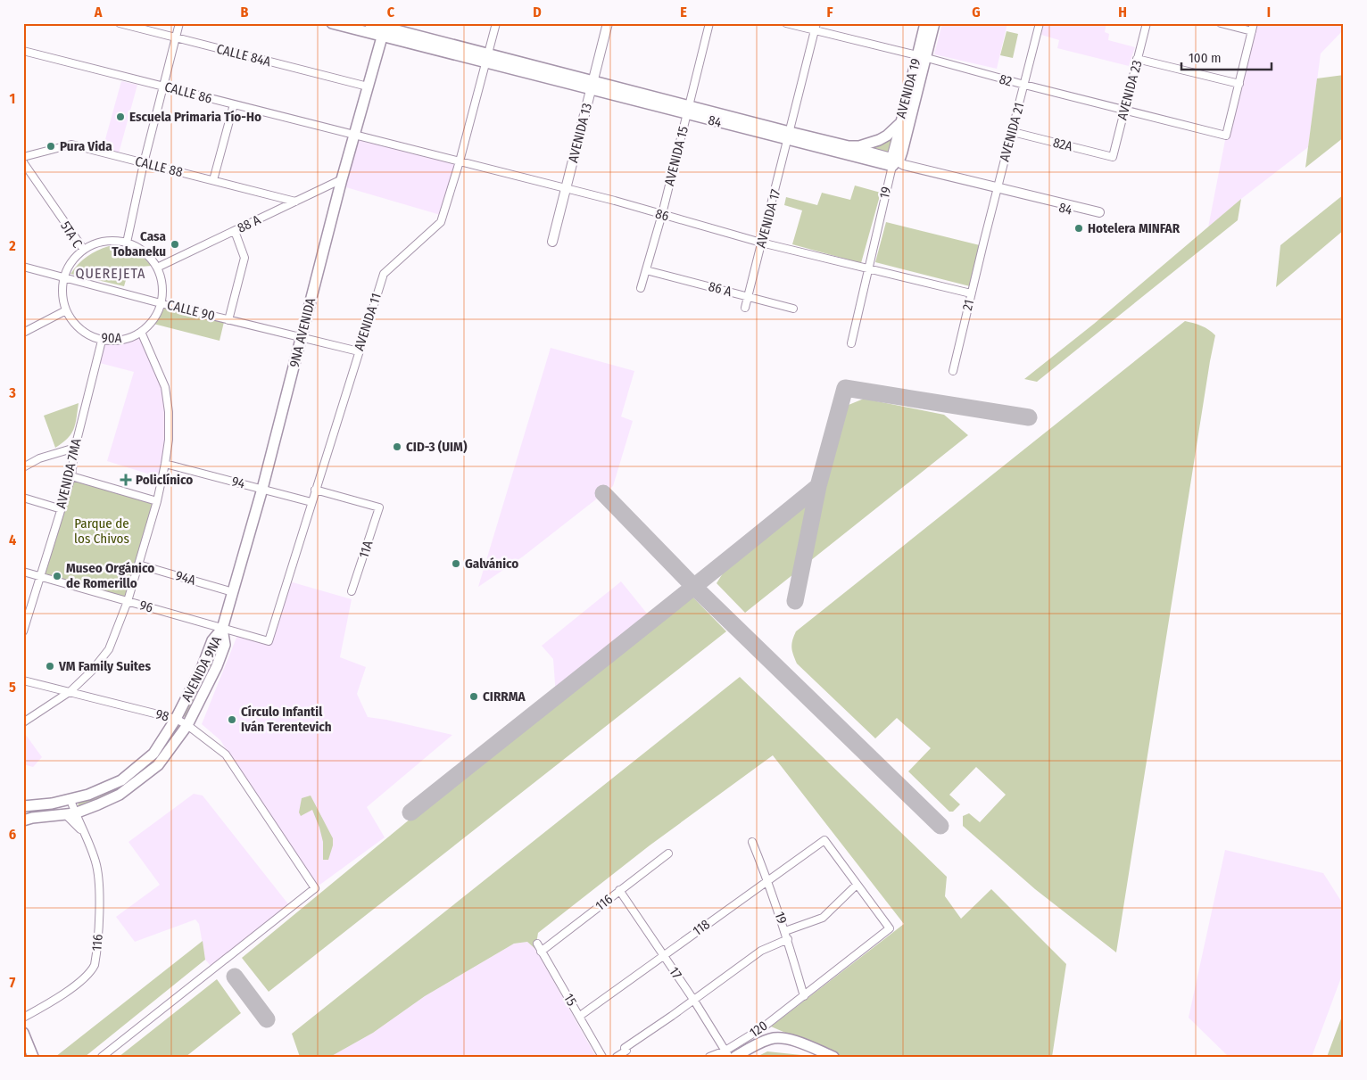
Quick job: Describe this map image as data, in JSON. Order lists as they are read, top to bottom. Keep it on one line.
{"streets":{"main road":["AVENIDA 19","84","9NA AVENIDA","AVENIDA 9NA","120"],"street":["CALLE 84A","82","AVENIDA 23","CALLE 86","AVENIDA 21","AVENIDA 13","82A","AVENIDA 15","CALLE 88","19","86","AVENIDA 17","88 A","5TA C","86 A","21","CALLE 90","AVENIDA 11","90A","AVENIDA 7MA","94","11A","94A","96","98","116","118","17","15"]},"crossings":[["CALLE 84A","9NA AVENIDA"],["82","AVENIDA 19"],["82","AVENIDA 23"],["82","AVENIDA 21"],["82","AVENIDA 17"],["AVENIDA 19","84"],["AVENIDA 19","19"],["AVENIDA 23","82A"],["CALLE 86","86"],["CALLE 86","9NA AVENIDA"],["84","AVENIDA 21"],["84","AVENIDA 13"],["84","AVENIDA 15"],["84","19"],["84","AVENIDA 17"],["84","AVENIDA 11"],["84","9NA AVENIDA"],["AVENIDA 21","82A"],["AVENIDA 21","21"],["AVENIDA 13","86"],["AVENIDA 15","86"],["AVENIDA 15","86 A"],["CALLE 88","88 A"],["19","86"],["19","118"],["19","120"],["86","AVENIDA 17"],["86","21"],["86","AVENIDA 11"],["86","9NA AVENIDA"],["AVENIDA 17","86 A"],["88 A","9NA AVENIDA"],["5TA C","CALLE 90"],["5TA C","90A"],["CALLE 90","AVENIDA 11"],["CALLE 90","9NA AVENIDA"],["AVENIDA 11","94"],["AVENIDA 11","11A"],["AVENIDA 11","96"],["9NA AVENIDA","94"],["9NA AVENIDA","94A"],["9NA AVENIDA","96"],["9NA AVENIDA","AVENIDA 9NA"],["90A","AVENIDA 7MA"],["AVENIDA 7MA","96"],["96","AVENIDA 9NA"],["AVENIDA 9NA","98"],["AVENIDA 9NA","116"],["116","17"],["116","15"],["118","17"],["118","15"],["118","120"],["17","120"]],"districts":["QUEREJETA"],"parks":["Parque de los Chivos"],"places":{"other":["Escuela Primaria Tío-Ho","Pura Vida","Hotelera MINFAR","Casa Tobaneku","CID-3 (UIM)","Galvánico","Museo Orgánico de Romerillo","VM Family Suites","CIRRMA","Círculo Infantil Iván Terentevich"],"health":["Policlínico"]},"scale_bar":"100 m","grid":{"columns":["A","B","C","D","E","F","G","H","I"],"rows":["1","2","3","4","5","6","7"]}}
